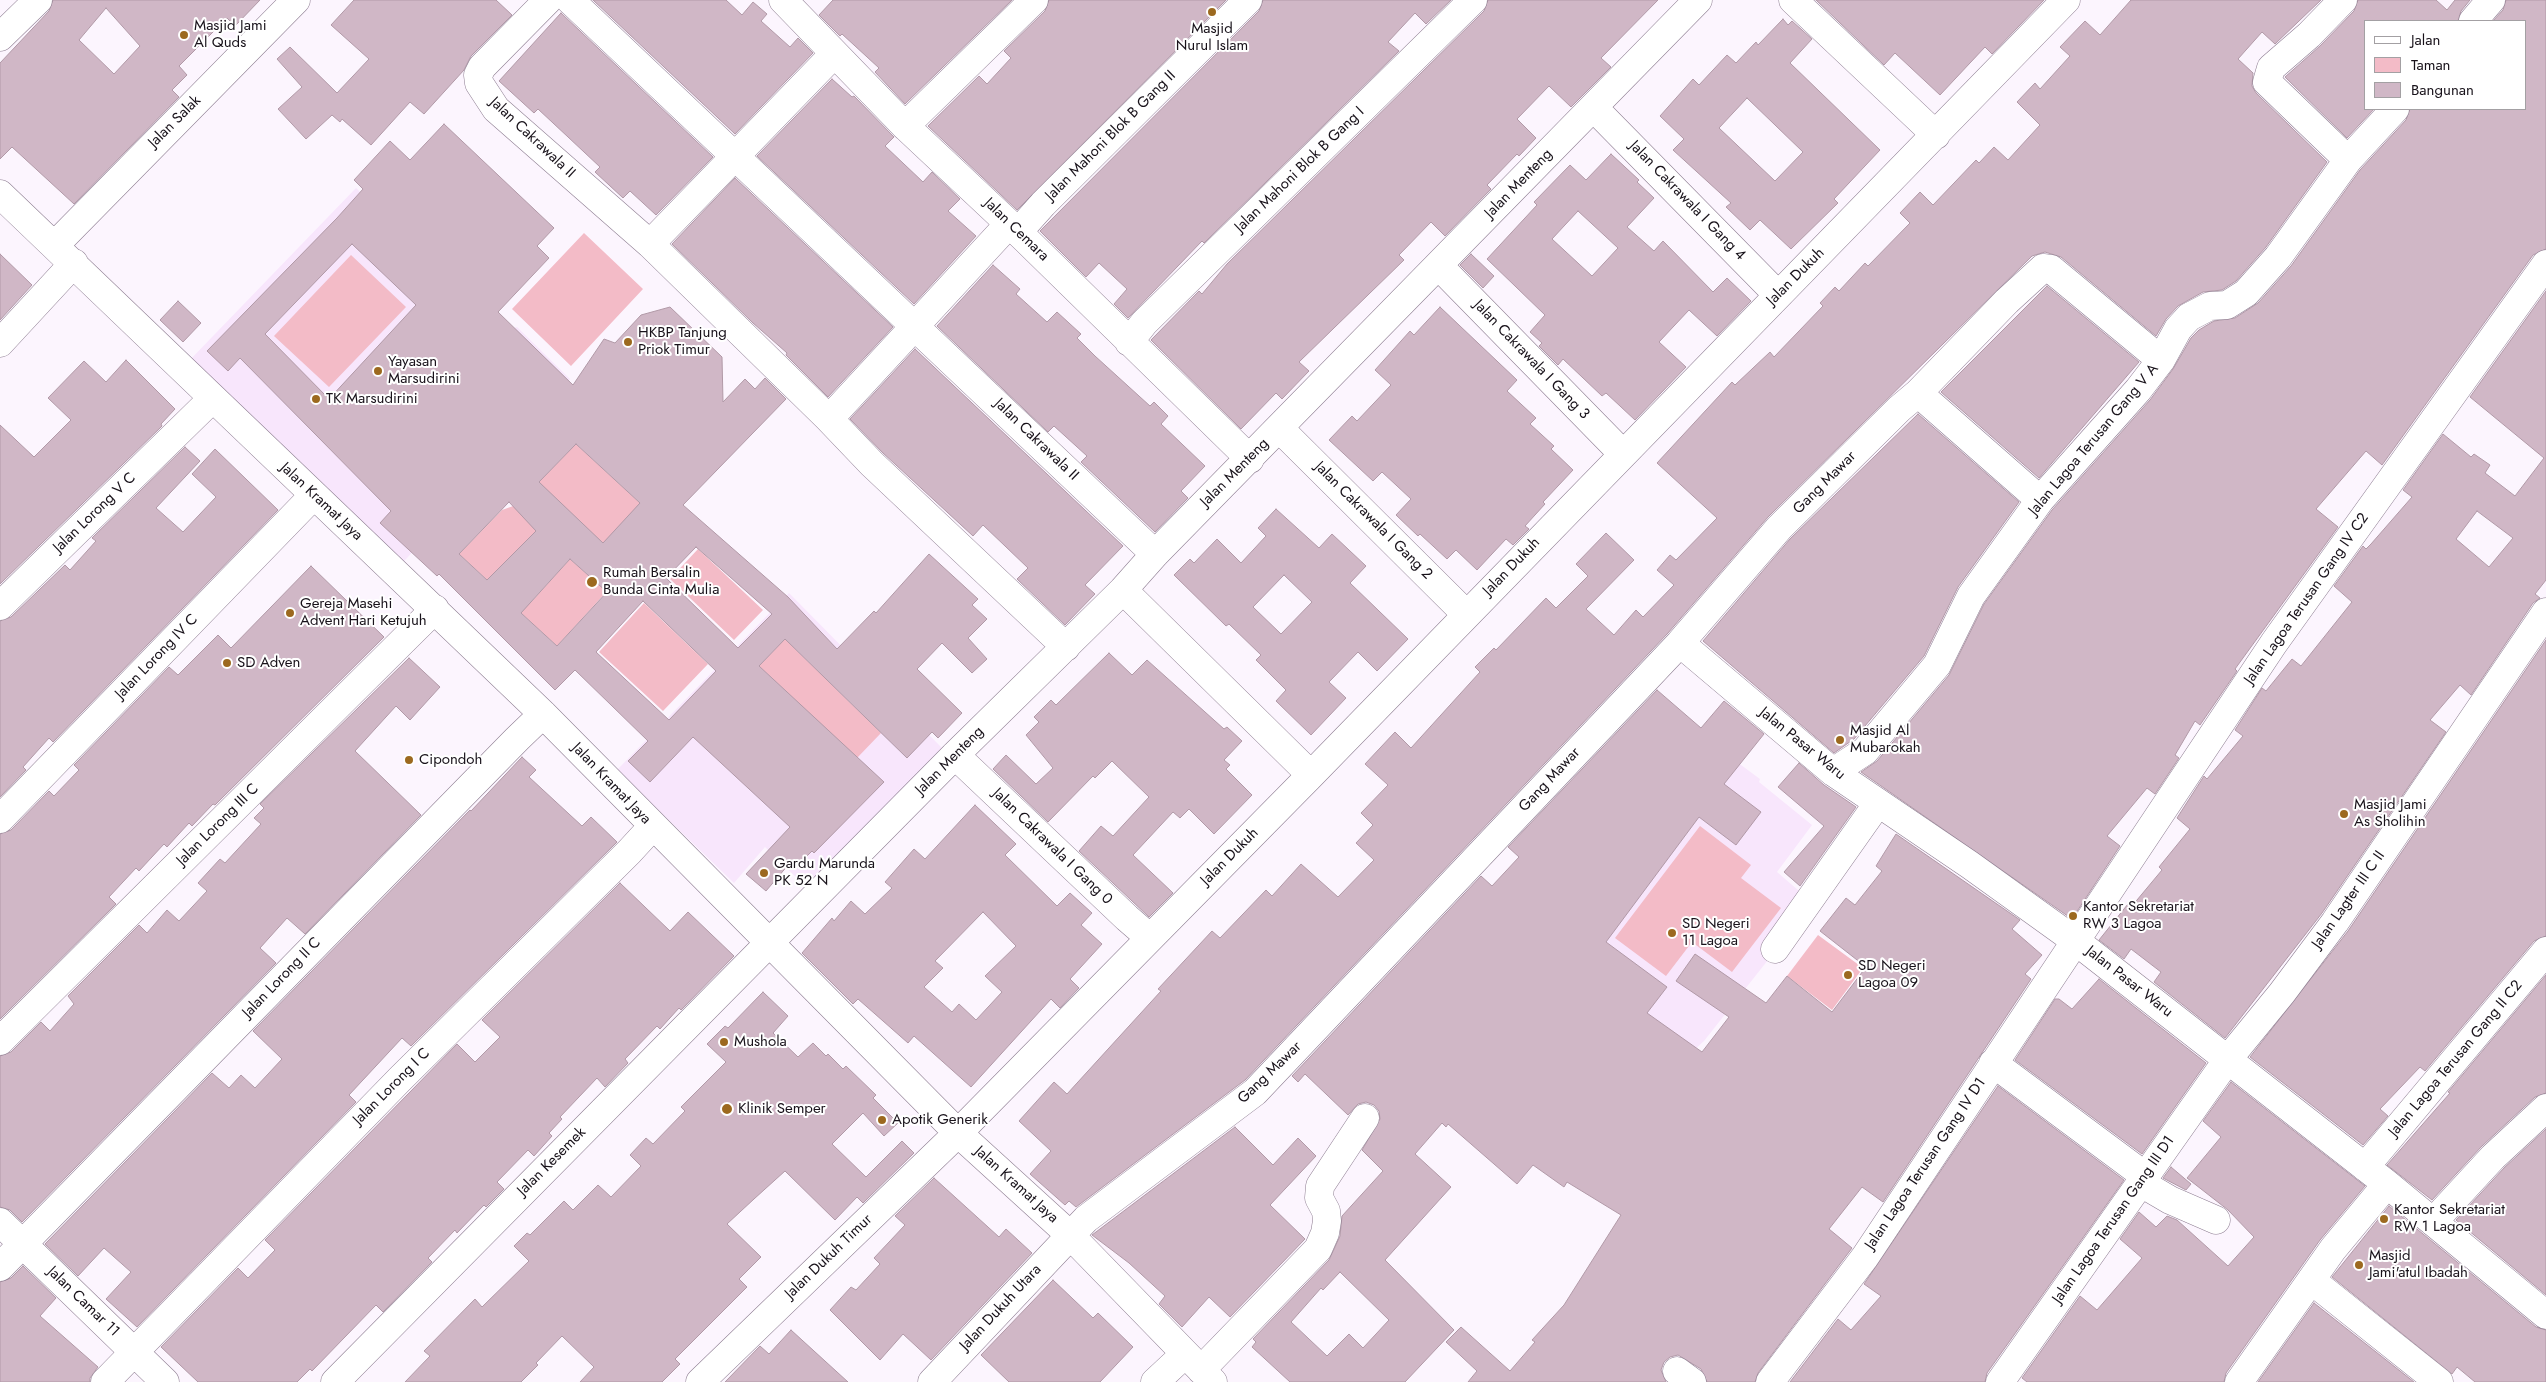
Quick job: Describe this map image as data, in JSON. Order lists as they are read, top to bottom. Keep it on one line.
{"streets":{"street":["Jalan Salak","Jalan Mahoni Blok B Gang II","Jalan Cakrawala II","Jalan Mahoni Blok B Gang I","Jalan Menteng","Jalan Cakrawala I Gang 4","Jalan Cemara","Jalan Dukuh","Jalan Cakrawala I Gang 3","Jalan Lagoa Terusan Gang V A","Gang Mawar","Jalan Kramat Jaya","Jalan Lorong V C","Jalan Cakrawala I Gang 2","Jalan Lagoa Terusan Gang IV C2","Jalan Lorong IV C","Jalan Pasar Waru","Jalan Lorong III C","Jalan Cakrawala I Gang 0","Jalan Lagter III C II","Jalan Lorong II C","Jalan Lagoa Terusan Gang II C2","Jalan Lorong I C","Jalan Kesemek","Jalan Lagoa Terusan Gang IV D1","Jalan Lagoa Terusan Gang III D1","Jalan Dukuh Timur","Jalan Camar 11","Jalan Dukuh Utara"]},"crossings":[["Jalan Salak","Jalan Kramat Jaya"],["Jalan Mahoni Blok B Gang II","Jalan Cemara"],["Jalan Cakrawala II","Jalan Menteng"],["Jalan Mahoni Blok B Gang I","Jalan Cemara"],["Jalan Menteng","Jalan Cakrawala I Gang 4"],["Jalan Menteng","Jalan Cemara"],["Jalan Menteng","Jalan Cakrawala I Gang 3"],["Jalan Menteng","Jalan Kramat Jaya"],["Jalan Menteng","Jalan Cakrawala I Gang 2"],["Jalan Menteng","Jalan Cakrawala I Gang 0"],["Jalan Menteng","Jalan Kesemek"],["Jalan Cakrawala I Gang 4","Jalan Dukuh"],["Jalan Dukuh","Jalan Cakrawala I Gang 3"],["Jalan Dukuh","Jalan Kramat Jaya"],["Jalan Dukuh","Jalan Cakrawala I Gang 2"],["Jalan Dukuh","Jalan Cakrawala I Gang 0"],["Jalan Dukuh","Jalan Dukuh Timur"],["Jalan Lagoa Terusan Gang V A","Gang Mawar"],["Jalan Lagoa Terusan Gang V A","Jalan Pasar Waru"],["Gang Mawar","Jalan Kramat Jaya"],["Gang Mawar","Jalan Pasar Waru"],["Gang Mawar","Jalan Dukuh Utara"],["Jalan Kramat Jaya","Jalan Lorong V C"],["Jalan Kramat Jaya","Jalan Lorong IV C"],["Jalan Kramat Jaya","Jalan Lorong III C"],["Jalan Kramat Jaya","Jalan Lorong II C"],["Jalan Kramat Jaya","Jalan Lorong I C"],["Jalan Kramat Jaya","Jalan Kesemek"],["Jalan Kramat Jaya","Jalan Dukuh Timur"],["Jalan Kramat Jaya","Jalan Dukuh Utara"],["Jalan Lagoa Terusan Gang IV C2","Jalan Pasar Waru"],["Jalan Lagoa Terusan Gang IV C2","Jalan Lagoa Terusan Gang IV D1"],["Jalan Pasar Waru","Jalan Lagter III C II"],["Jalan Pasar Waru","Jalan Lagoa Terusan Gang II C2"],["Jalan Pasar Waru","Jalan Lagoa Terusan Gang IV D1"],["Jalan Pasar Waru","Jalan Lagoa Terusan Gang III D1"],["Jalan Lagter III C II","Jalan Lagoa Terusan Gang III D1"],["Jalan Lorong II C","Jalan Camar 11"],["Jalan Lorong I C","Jalan Camar 11"]],"places":["Masjid Nurul Islam","Masjid Jami Al Quds","HKBP Tanjung Priok Timur","Yayasan Marsudirini","TK Marsudirini","Rumah Bersalin Bunda Cinta Mulia","Gereja Masehi Advent Hari Ketujuh","SD Adven","Masjid Al Mubarokah","Cipondoh","Masjid Jami As Sholihin","Gardu Marunda PK 52 N","Kantor Sekretariat RW 3 Lagoa","SD Negeri 11 Lagoa","SD Negeri Lagoa 09","Mushola","Klinik Semper","Apotik Generik","Kantor Sekretariat RW 1 Lagoa","Masjid Jami'atul Ibadah"],"legend":["Jalan","Taman","Bangunan"]}
